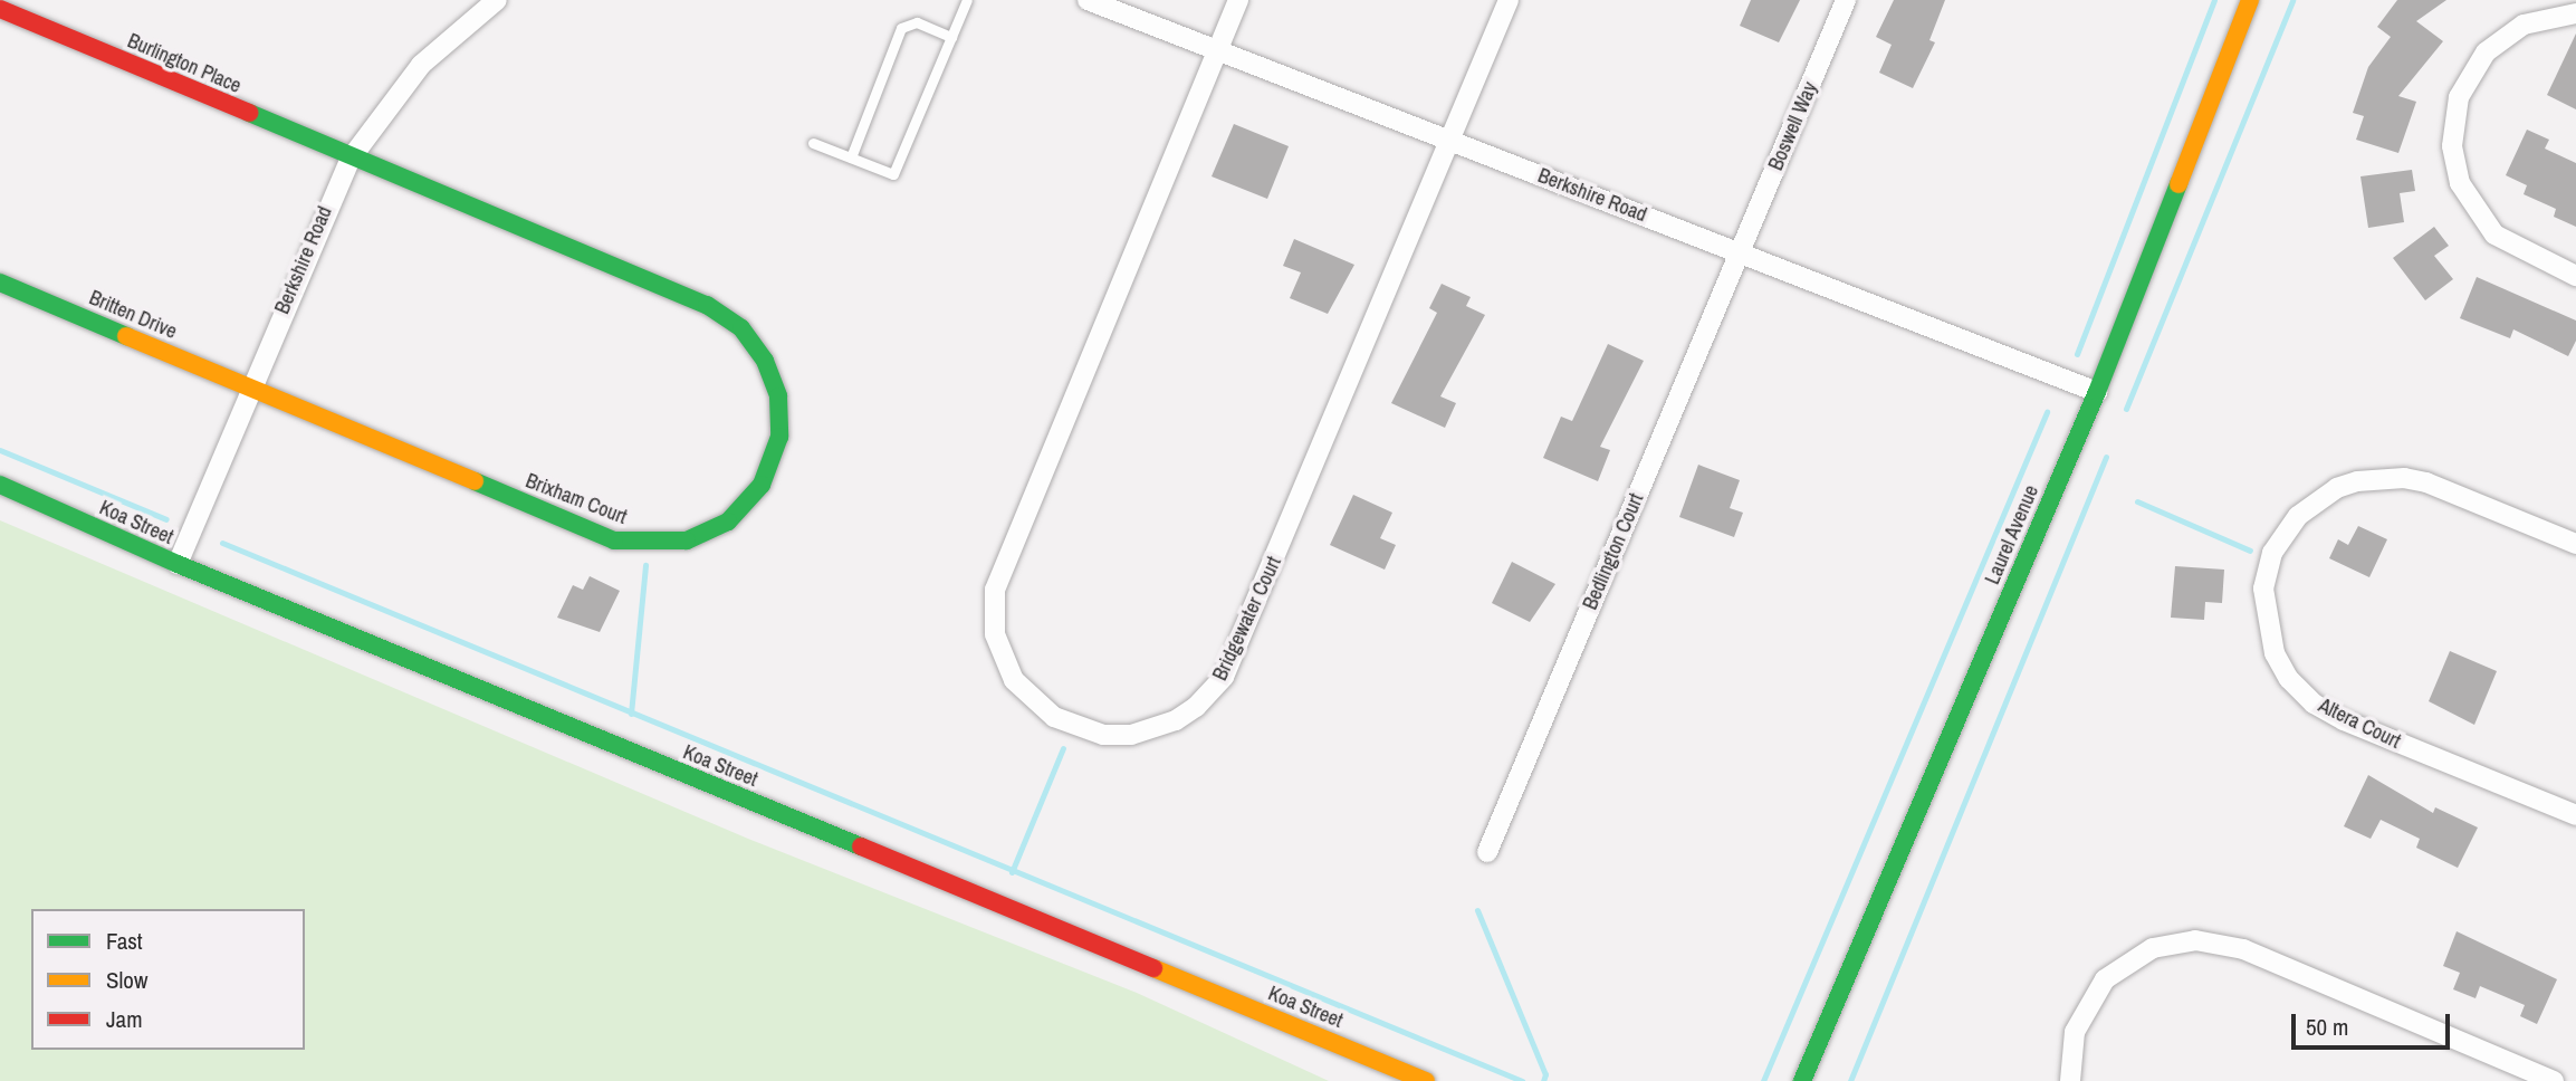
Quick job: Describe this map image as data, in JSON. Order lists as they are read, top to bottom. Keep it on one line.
{"streets":{"main road":["Burlington Place","Britten Drive","Brixham Court","Koa Street","Laurel Avenue"],"street":["Boswell Way","Berkshire Road","Bedlington Court","Bridgewater Court","Altera Court"]},"crossings":[["Burlington Place","Berkshire Road"],["Burlington Place","Brixham Court"],["Boswell Way","Berkshire Road"],["Boswell Way","Bedlington Court"],["Berkshire Road","Britten Drive"],["Berkshire Road","Brixham Court"],["Berkshire Road","Koa Street"],["Berkshire Road","Laurel Avenue"],["Berkshire Road","Bedlington Court"],["Berkshire Road","Bridgewater Court"],["Britten Drive","Brixham Court"]],"legend":["Fast","Slow","Jam"],"scale_bar":"50 m"}
